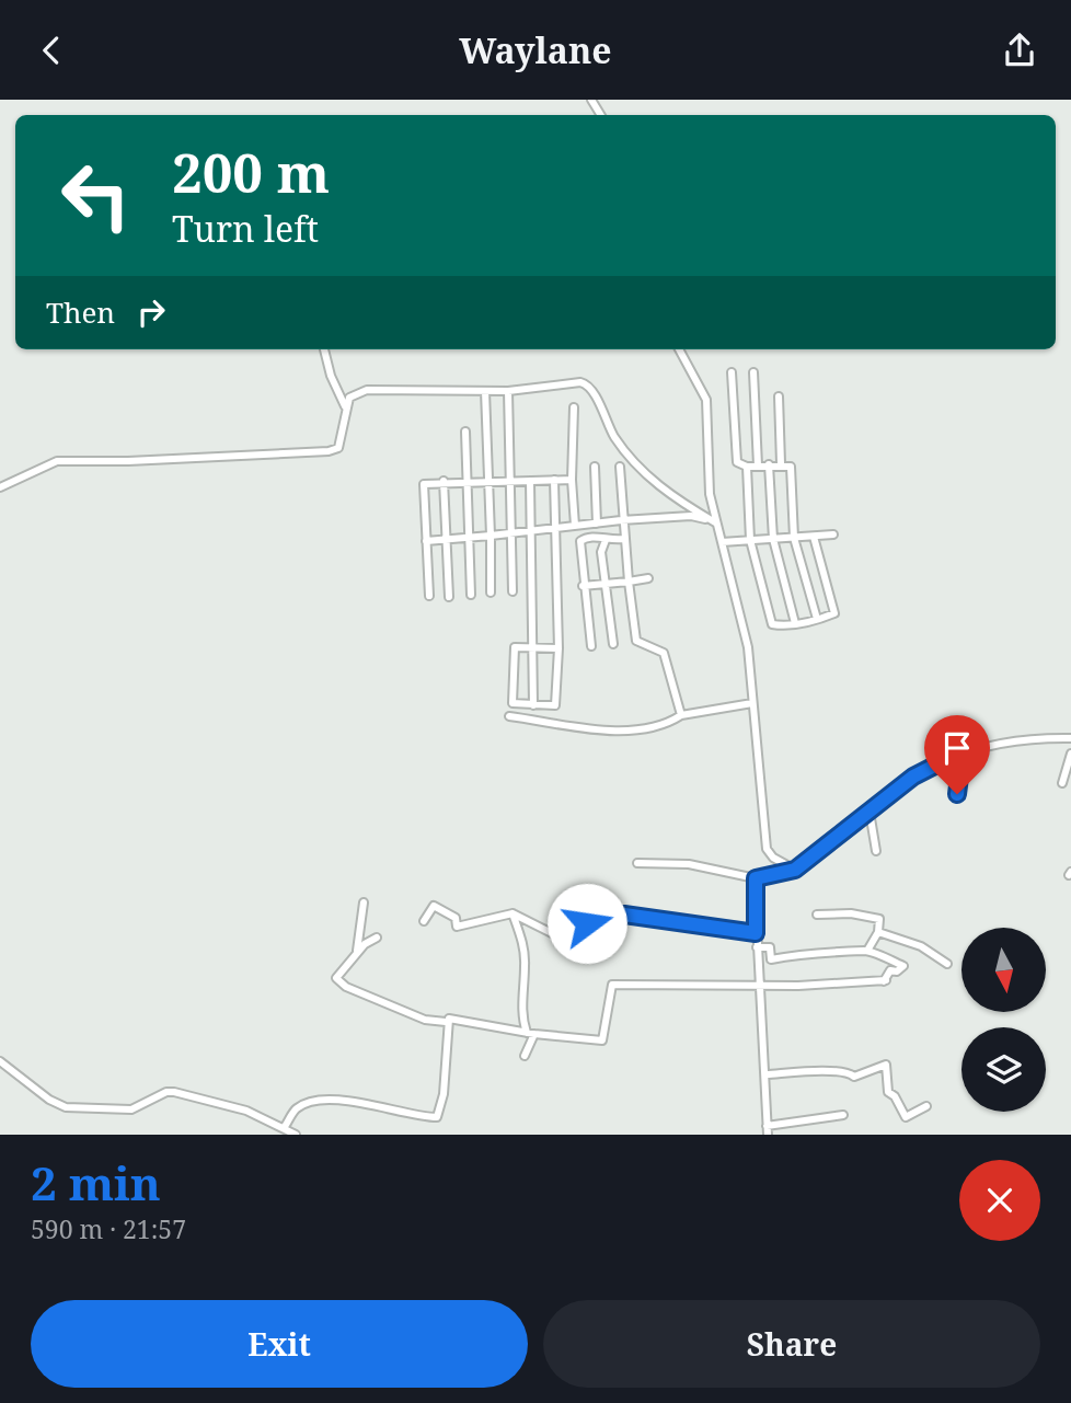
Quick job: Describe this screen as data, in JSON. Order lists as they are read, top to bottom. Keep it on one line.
{"north":"bottom","page":{"header":"Waylane","turn":["200 m","Turn left"],"then":"Then","heading":["2 min","590 m · 21:57"],"buttons":["Exit","Share"]}}
